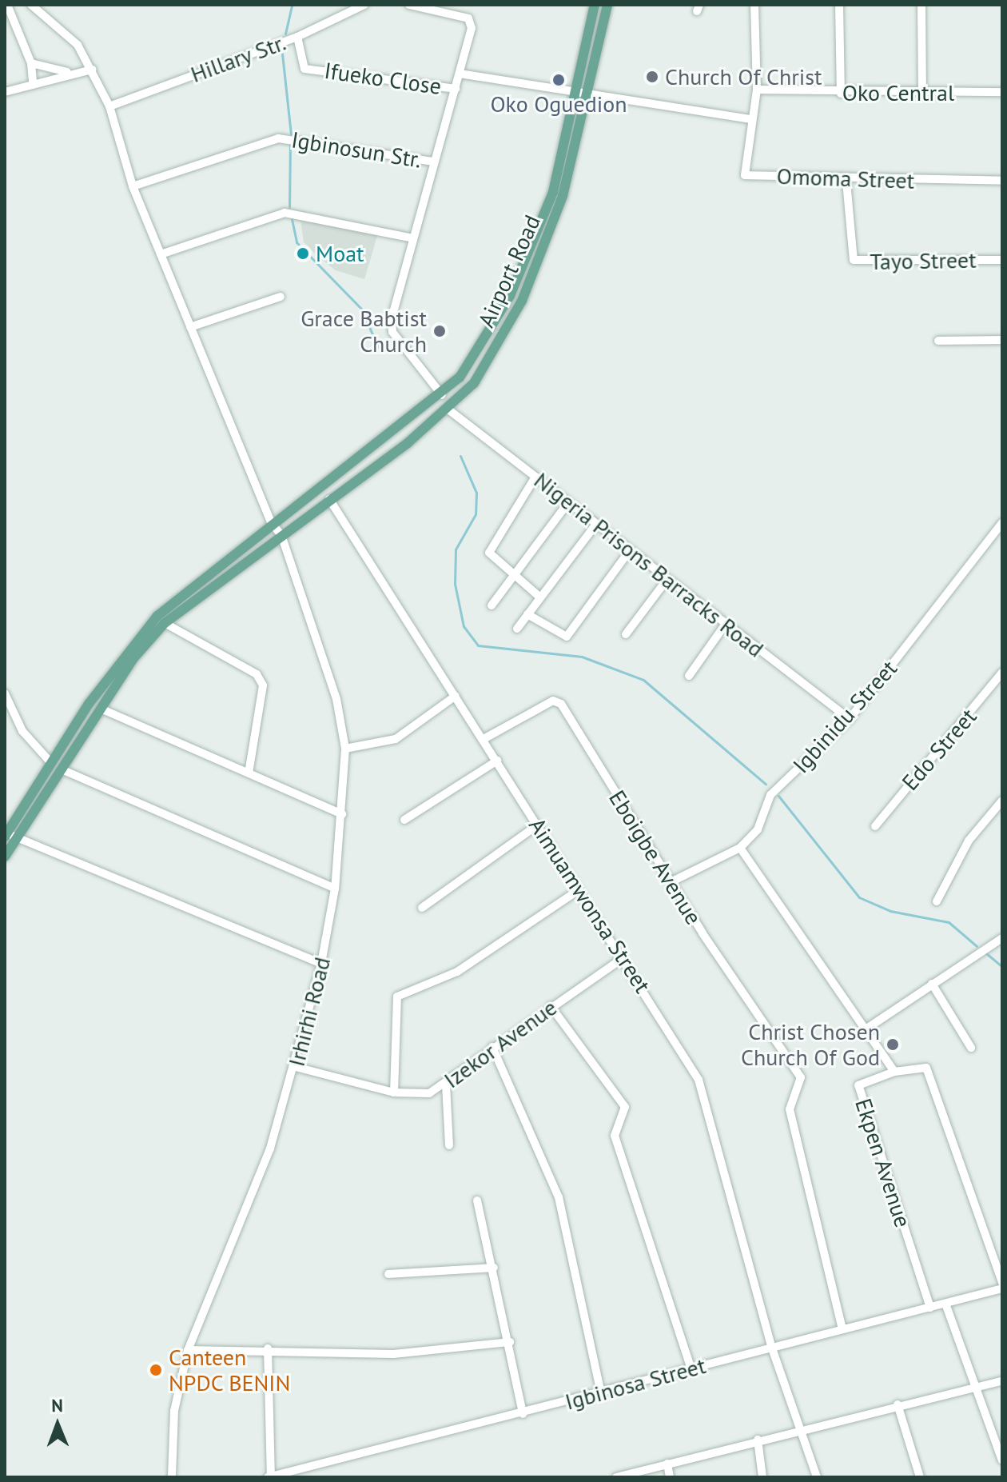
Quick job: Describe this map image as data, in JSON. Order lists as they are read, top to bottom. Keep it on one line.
{"streets":{"main road":["Airport Road"],"street":["Hillary Str.","Ifueko Close","Oko Central","Igbinosun Str.","Omoma Street","Tayo Street","Nigeria Prisons Barracks Road","Igbinidu Street","Edo Street","Eboigbe Avenue","Aimuamwonsa Street","Irhirhi Road","Izekor Avenue","Ekpen Avenue","Igbinosa Street"]},"crossings":[["Hillary Str.","Ifueko Close"],["Omoma Street","Tayo Street"],["Airport Road","Nigeria Prisons Barracks Road"],["Airport Road","Aimuamwonsa Street"],["Airport Road","Irhirhi Road"],["Nigeria Prisons Barracks Road","Igbinidu Street"],["Igbinidu Street","Eboigbe Avenue"],["Eboigbe Avenue","Aimuamwonsa Street"],["Eboigbe Avenue","Igbinosa Street"],["Aimuamwonsa Street","Izekor Avenue"],["Aimuamwonsa Street","Igbinosa Street"],["Irhirhi Road","Izekor Avenue"],["Ekpen Avenue","Igbinosa Street"]],"places":["Church Of Christ","Oko Oguedion","Moat","Grace Babtist Church","Christ Chosen Church Of God","Canteen NPDC BENIN"],"north":"top"}
